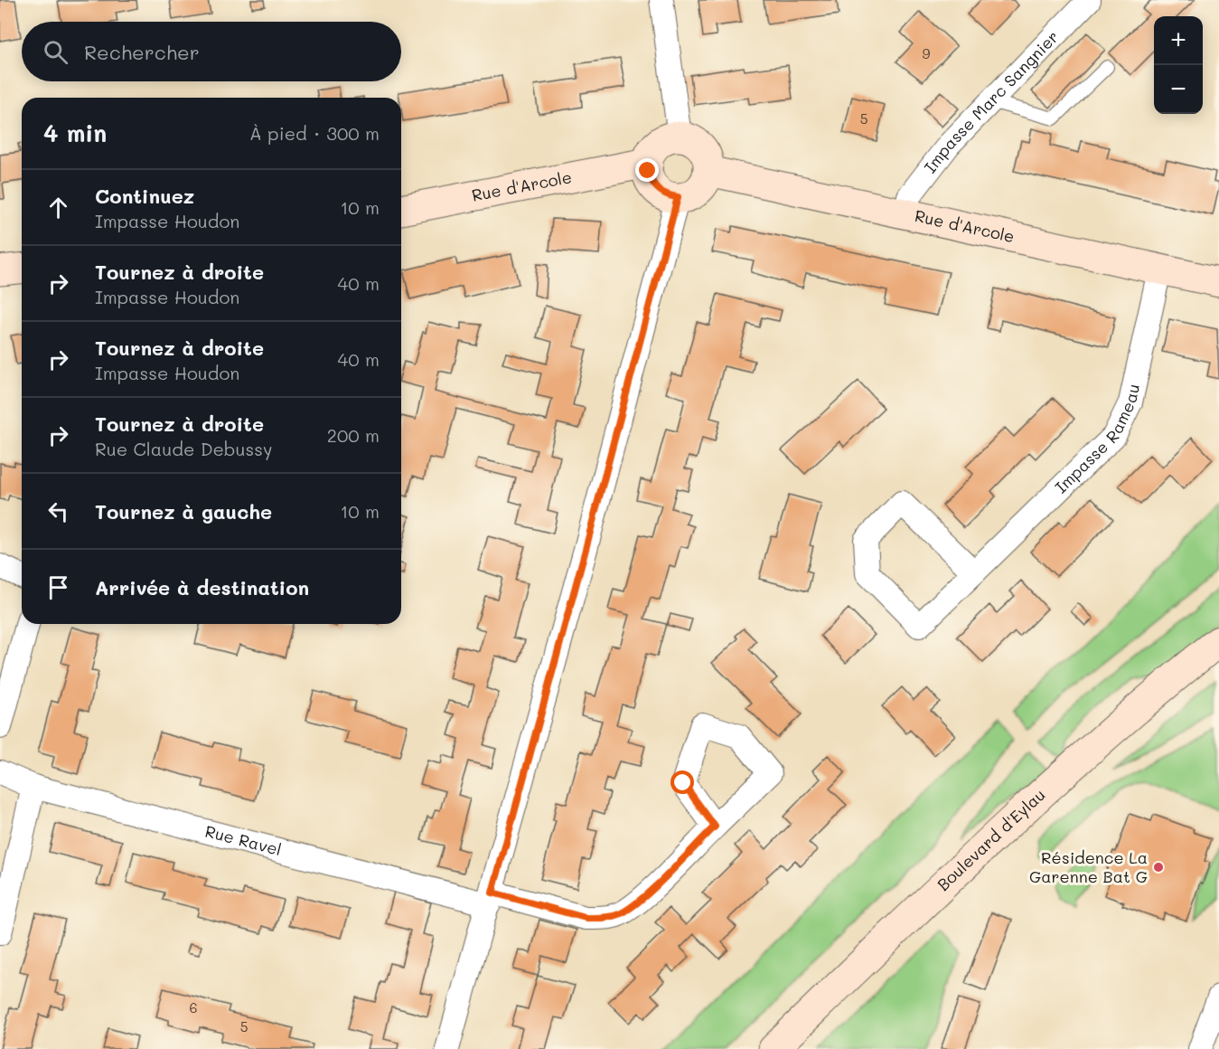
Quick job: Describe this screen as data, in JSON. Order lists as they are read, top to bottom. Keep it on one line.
{"streets":{"main road":["Rue d'Arcole","Boulevard d'Eylau"],"street":["Impasse Marc Sangnier","Impasse Rameau","Rue Ravel"]},"crossings":[["Impasse Marc Sangnier","Rue d'Arcole"],["Rue d'Arcole","Impasse Rameau"]],"places":["Résidence La Garenne Bat G"],"house_numbers":["9","5","6","5"],"page":{"map_buttons":["+","−"],"search":"Rechercher","heading":["4 min","À pied · 300 m"],"list":[["Continuez","Impasse Houdon","10 m"],["Tournez à droite","Impasse Houdon","40 m"],["Tournez à droite","Impasse Houdon","40 m"],["Tournez à droite","Rue Claude Debussy","200 m"],["Tournez à gauche","10 m"],"Arrivée à destination"]}}
